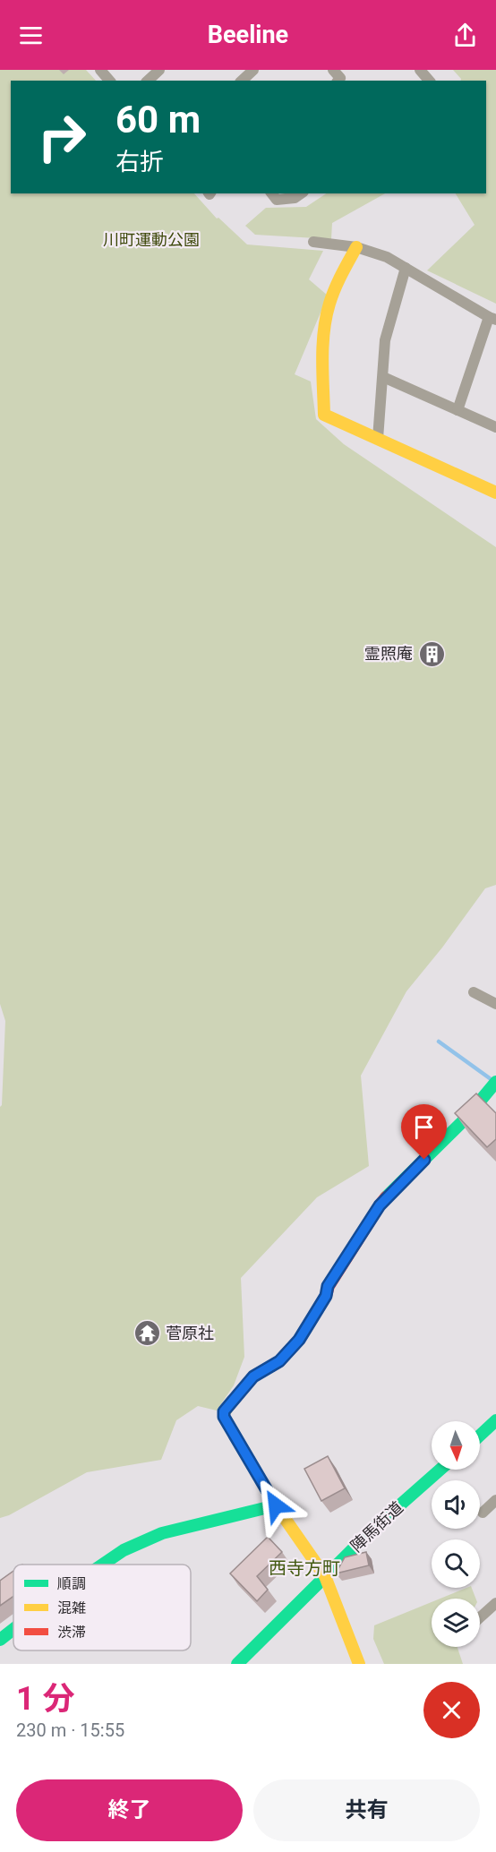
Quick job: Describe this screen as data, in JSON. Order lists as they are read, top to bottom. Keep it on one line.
{"streets":{"street":["陣馬街道"]},"districts":["西寺方町"],"parks":["川町運動公園"],"places":{"building":["霊照庵"],"temple":["菅原社"]},"legend":["順調","混雑","渋滞"],"north":"bottom","page":{"header":"Beeline","turn":["60 m","右折"],"heading":["1 分","230 m · 15:55"],"buttons":["終了","共有"]}}
